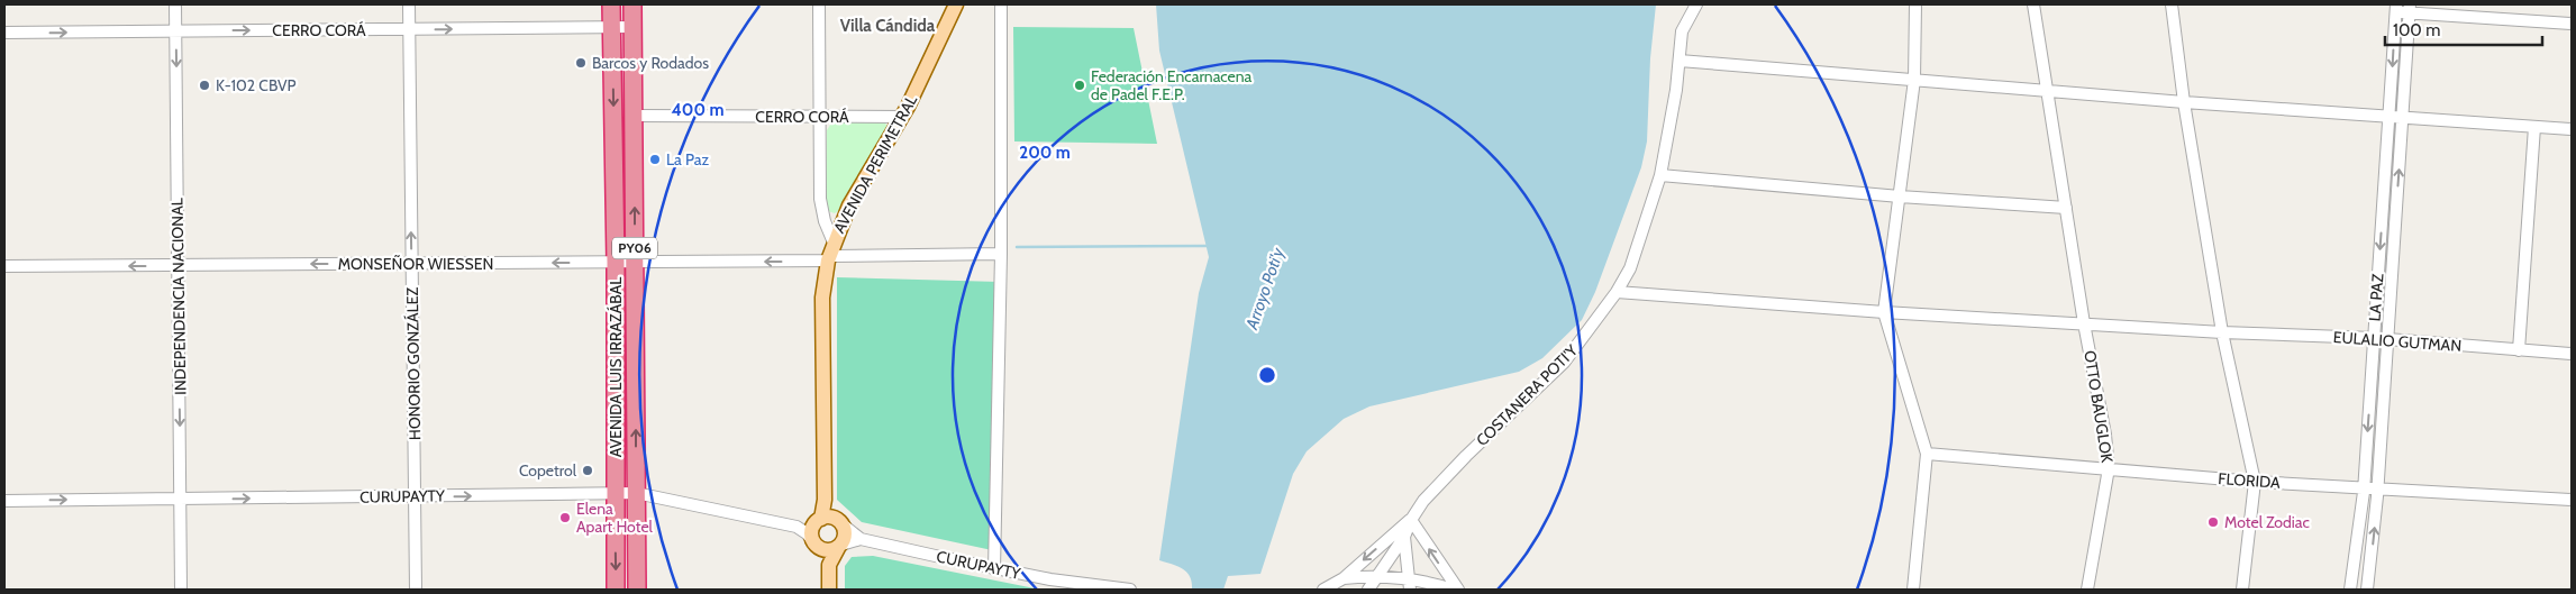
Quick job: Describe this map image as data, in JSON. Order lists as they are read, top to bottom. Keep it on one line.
{"streets":{"highway":["PY06","AVENIDA LUIS IRRAZÁBAL"],"main road":["AVENIDA PERIMETRAL"],"street":["CERRO CORÁ","MONSEÑOR WIESSEN","INDEPENDENCIA NACIONAL","LA PAZ","EULALIO GUTMAN","HONORIO GONZÁLEZ","COSTANERA POTI'Y","OTTO BAUGLOK","FLORIDA","CURUPAYTY"]},"crossings":[["CERRO CORÁ","AVENIDA PERIMETRAL"],["CERRO CORÁ","PY06"],["CERRO CORÁ","INDEPENDENCIA NACIONAL"],["CERRO CORÁ","HONORIO GONZÁLEZ"],["CERRO CORÁ","AVENIDA LUIS IRRAZÁBAL"],["AVENIDA PERIMETRAL","MONSEÑOR WIESSEN"],["AVENIDA PERIMETRAL","CURUPAYTY"],["PY06","MONSEÑOR WIESSEN"],["PY06","AVENIDA LUIS IRRAZÁBAL"],["PY06","CURUPAYTY"],["MONSEÑOR WIESSEN","INDEPENDENCIA NACIONAL"],["MONSEÑOR WIESSEN","HONORIO GONZÁLEZ"],["MONSEÑOR WIESSEN","AVENIDA LUIS IRRAZÁBAL"],["INDEPENDENCIA NACIONAL","CURUPAYTY"],["LA PAZ","EULALIO GUTMAN"],["LA PAZ","FLORIDA"],["EULALIO GUTMAN","COSTANERA POTI'Y"],["EULALIO GUTMAN","OTTO BAUGLOK"],["HONORIO GONZÁLEZ","CURUPAYTY"],["AVENIDA LUIS IRRAZÁBAL","CURUPAYTY"],["OTTO BAUGLOK","FLORIDA"]],"one_way":["CERRO CORÁ","MONSEÑOR WIESSEN","INDEPENDENCIA NACIONAL","HONORIO GONZÁLEZ","CURUPAYTY"],"districts":["Villa Cándida"],"water":["Arroyo Poti'y"],"places":["Barcos y Rodados","K-102 CBVP","Federación Encarnacena de Padel F.E.P.","La Paz","Copetrol","Elena Apart Hotel","Motel Zodiac"],"scale_bar":"100 m","rings":["400 m","200 m"]}
